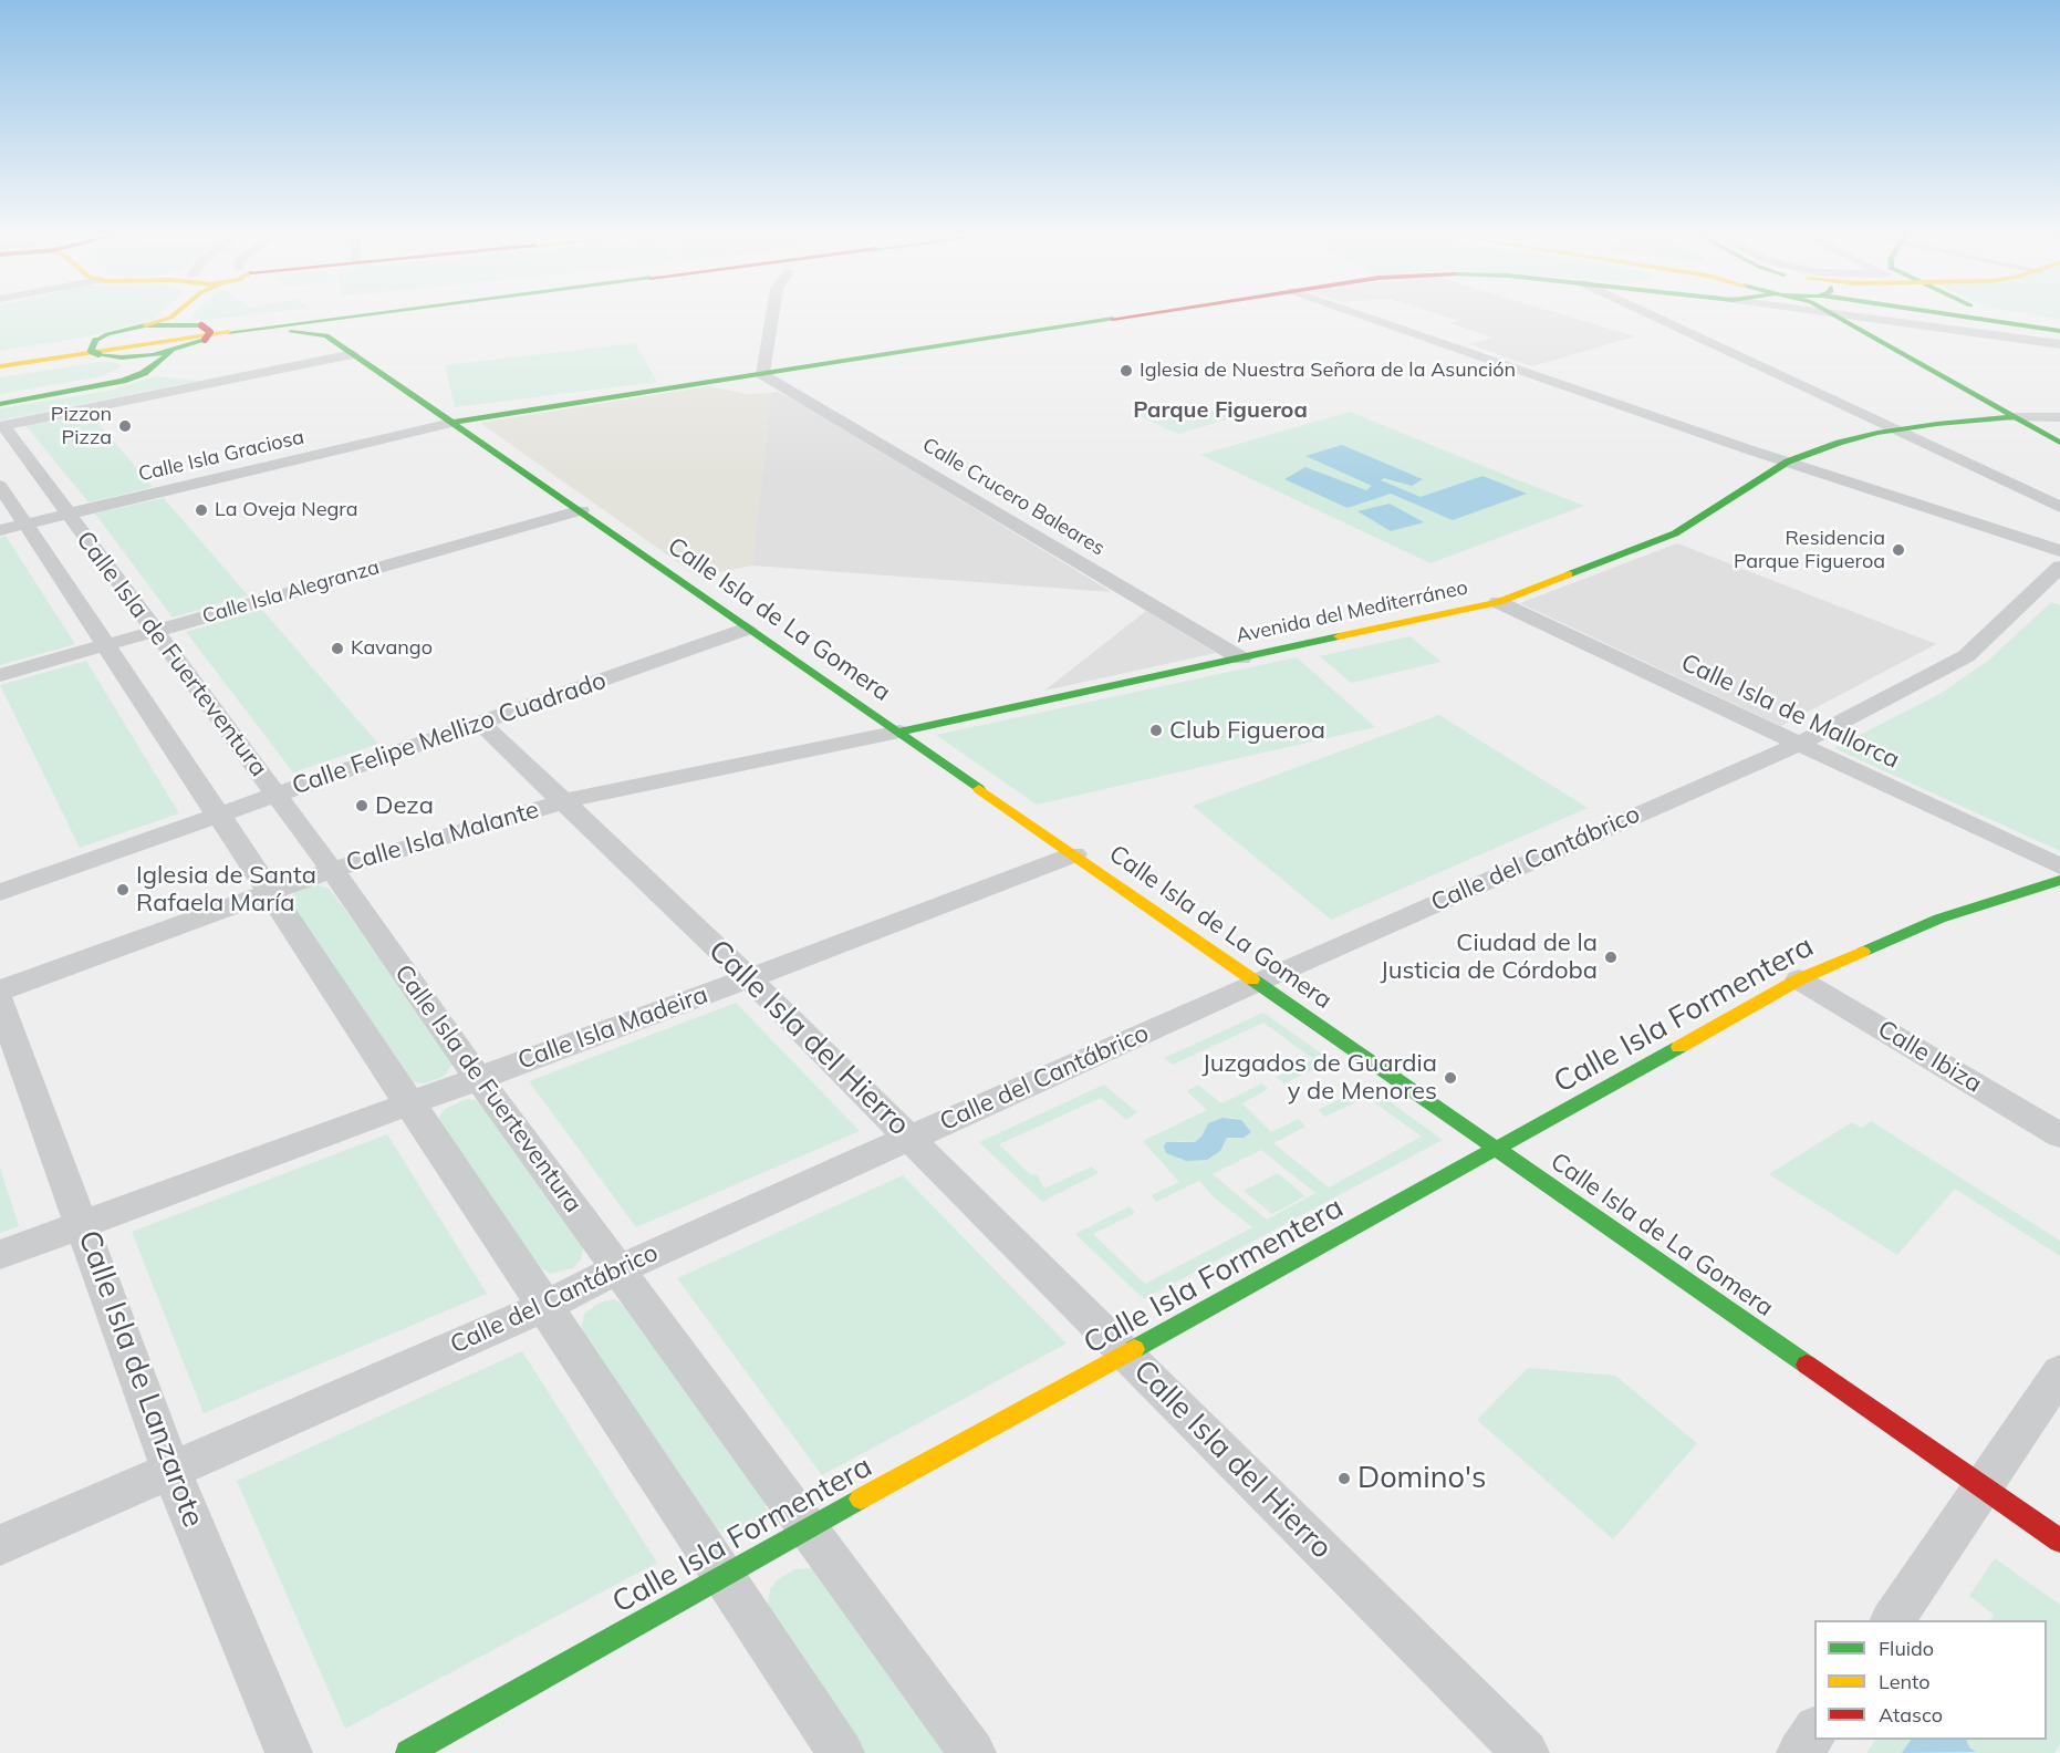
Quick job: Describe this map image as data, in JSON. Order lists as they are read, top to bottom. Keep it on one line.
{"streets":{"main road":["Avenida del Mediterráneo","Calle Isla de La Gomera","Calle Isla Formentera"],"street":["Calle Isla Graciosa","Calle Crucero Baleares","Calle Isla Alegranza","Calle Isla de Fuerteventura","Calle Isla de Mallorca","Calle Felipe Mellizo Cuadrado","Calle Isla Malante","Calle del Cantábrico","Calle Isla Madeira","Calle Isla del Hierro","Calle Ibiza","Calle Isla de Lanzarote"]},"crossings":[["Calle Isla Graciosa","Calle Isla de La Gomera"],["Calle Isla Graciosa","Calle Isla de Fuerteventura"],["Calle Crucero Baleares","Avenida del Mediterráneo"],["Calle Isla Alegranza","Calle Isla de La Gomera"],["Calle Isla Alegranza","Calle Isla de Fuerteventura"],["Avenida del Mediterráneo","Calle Isla de La Gomera"],["Avenida del Mediterráneo","Calle Isla de Mallorca"],["Avenida del Mediterráneo","Calle Isla Malante"],["Calle Isla de La Gomera","Calle Felipe Mellizo Cuadrado"],["Calle Isla de La Gomera","Calle Isla Malante"],["Calle Isla de La Gomera","Calle del Cantábrico"],["Calle Isla de La Gomera","Calle Isla Formentera"],["Calle Isla de La Gomera","Calle Isla Madeira"],["Calle Isla de Fuerteventura","Calle Felipe Mellizo Cuadrado"],["Calle Isla de Fuerteventura","Calle Isla Malante"],["Calle Isla de Fuerteventura","Calle del Cantábrico"],["Calle Isla de Fuerteventura","Calle Isla Formentera"],["Calle Isla de Fuerteventura","Calle Isla Madeira"],["Calle Isla de Mallorca","Calle del Cantábrico"],["Calle Felipe Mellizo Cuadrado","Calle Isla del Hierro"],["Calle Isla Malante","Calle Isla del Hierro"],["Calle del Cantábrico","Calle Isla del Hierro"],["Calle del Cantábrico","Calle Isla de Lanzarote"],["Calle Isla Formentera","Calle Isla del Hierro"],["Calle Isla Formentera","Calle Ibiza"],["Calle Isla Madeira","Calle Isla del Hierro"],["Calle Isla Madeira","Calle Isla de Lanzarote"]],"districts":["Parque Figueroa"],"places":["Iglesia de Nuestra Señora de la Asunción","Pizzon Pizza","La Oveja Negra","Residencia Parque Figueroa","Kavango","Club Figueroa","Deza","Iglesia de Santa Rafaela María","Ciudad de la Justicia de Córdoba","Juzgados de Guardia y de Menores","Domino's"],"legend":["Fluido","Lento","Atasco"]}
